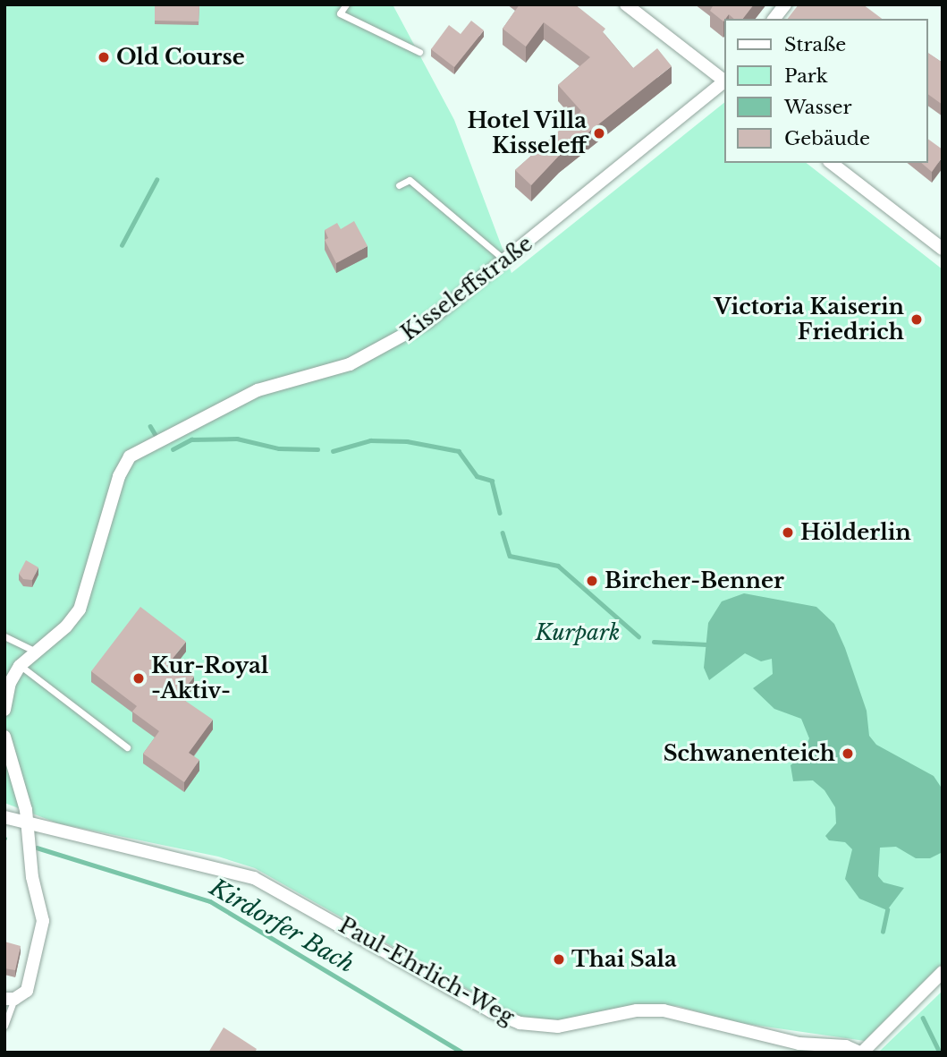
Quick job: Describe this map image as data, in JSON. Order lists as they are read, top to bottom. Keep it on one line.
{"streets":{"street":["Kisseleffstraße","Paul-Ehrlich-Weg"]},"water":["Kirdorfer Bach"],"parks":["Kurpark"],"places":["Old Course","Hotel Villa Kisseleff","Victoria Kaiserin Friedrich","Hölderlin","Bircher-Benner","Kur-Royal -Aktiv-","Schwanenteich","Thai Sala"],"legend":["Straße","Park","Wasser","Gebäude"]}
